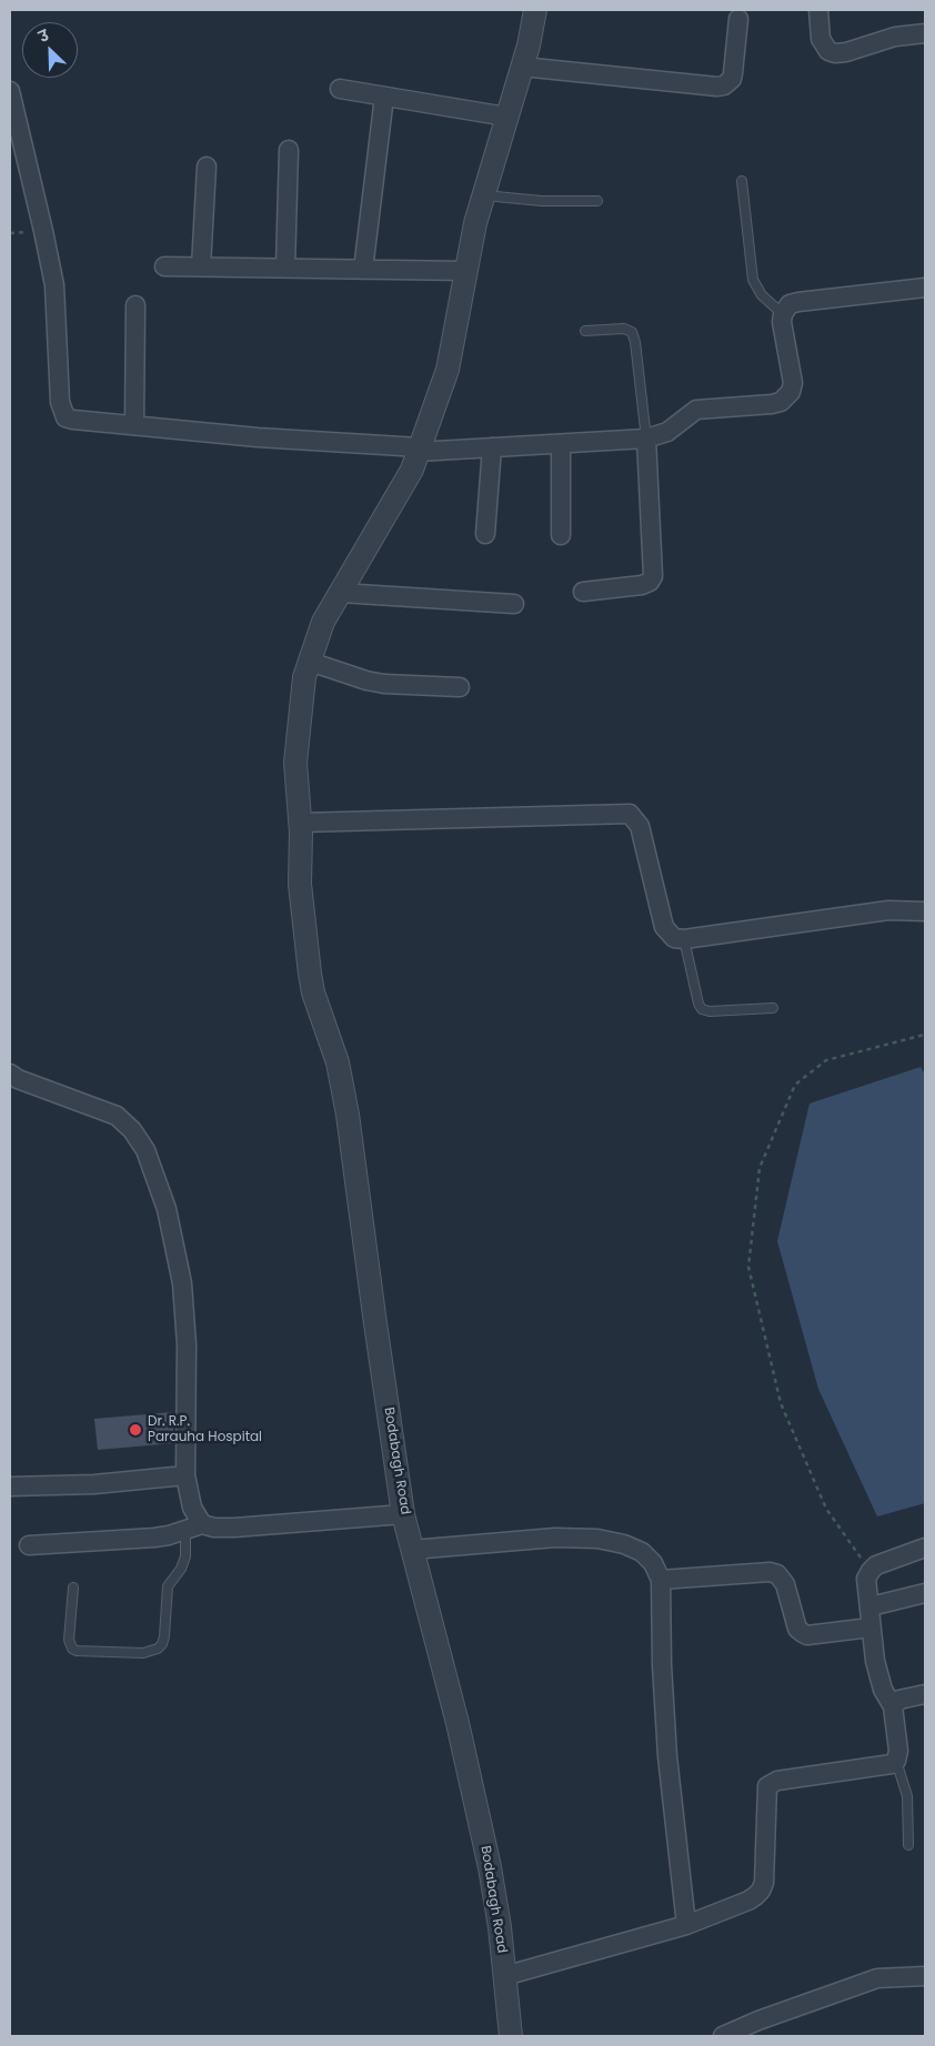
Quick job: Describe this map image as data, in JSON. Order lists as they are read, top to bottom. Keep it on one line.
{"streets":{"street":["Bodabagh Road"]},"places":["Dr. R.P. Parauha Hospital"],"north":"top left"}
